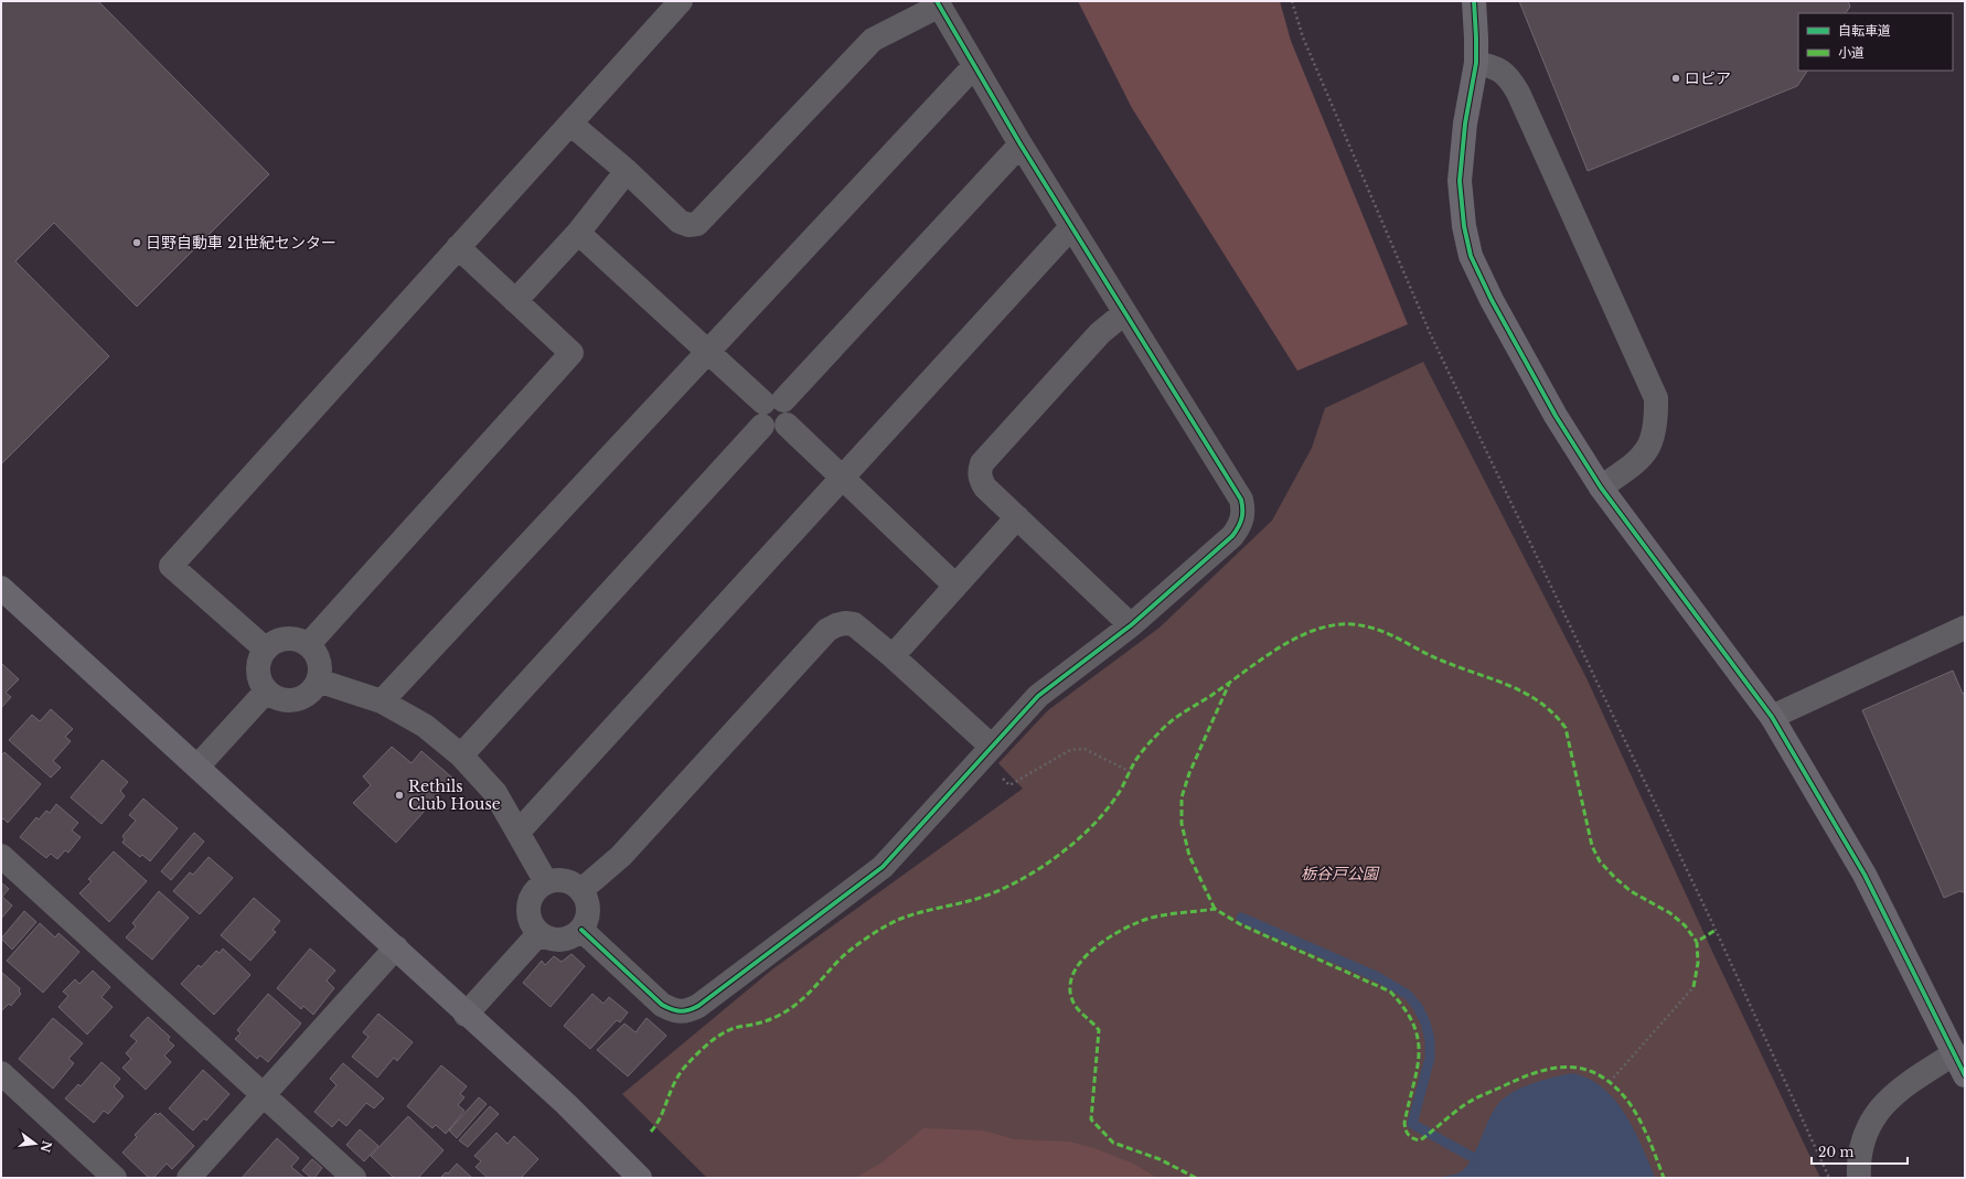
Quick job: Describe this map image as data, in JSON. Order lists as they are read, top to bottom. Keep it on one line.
{"parks":["栃谷戸公園"],"places":["ロピア","日野自動車 21世紀センター","Rethils Club House"],"legend":["自転車道","小道"],"scale_bar":"20 m","north":"right"}
